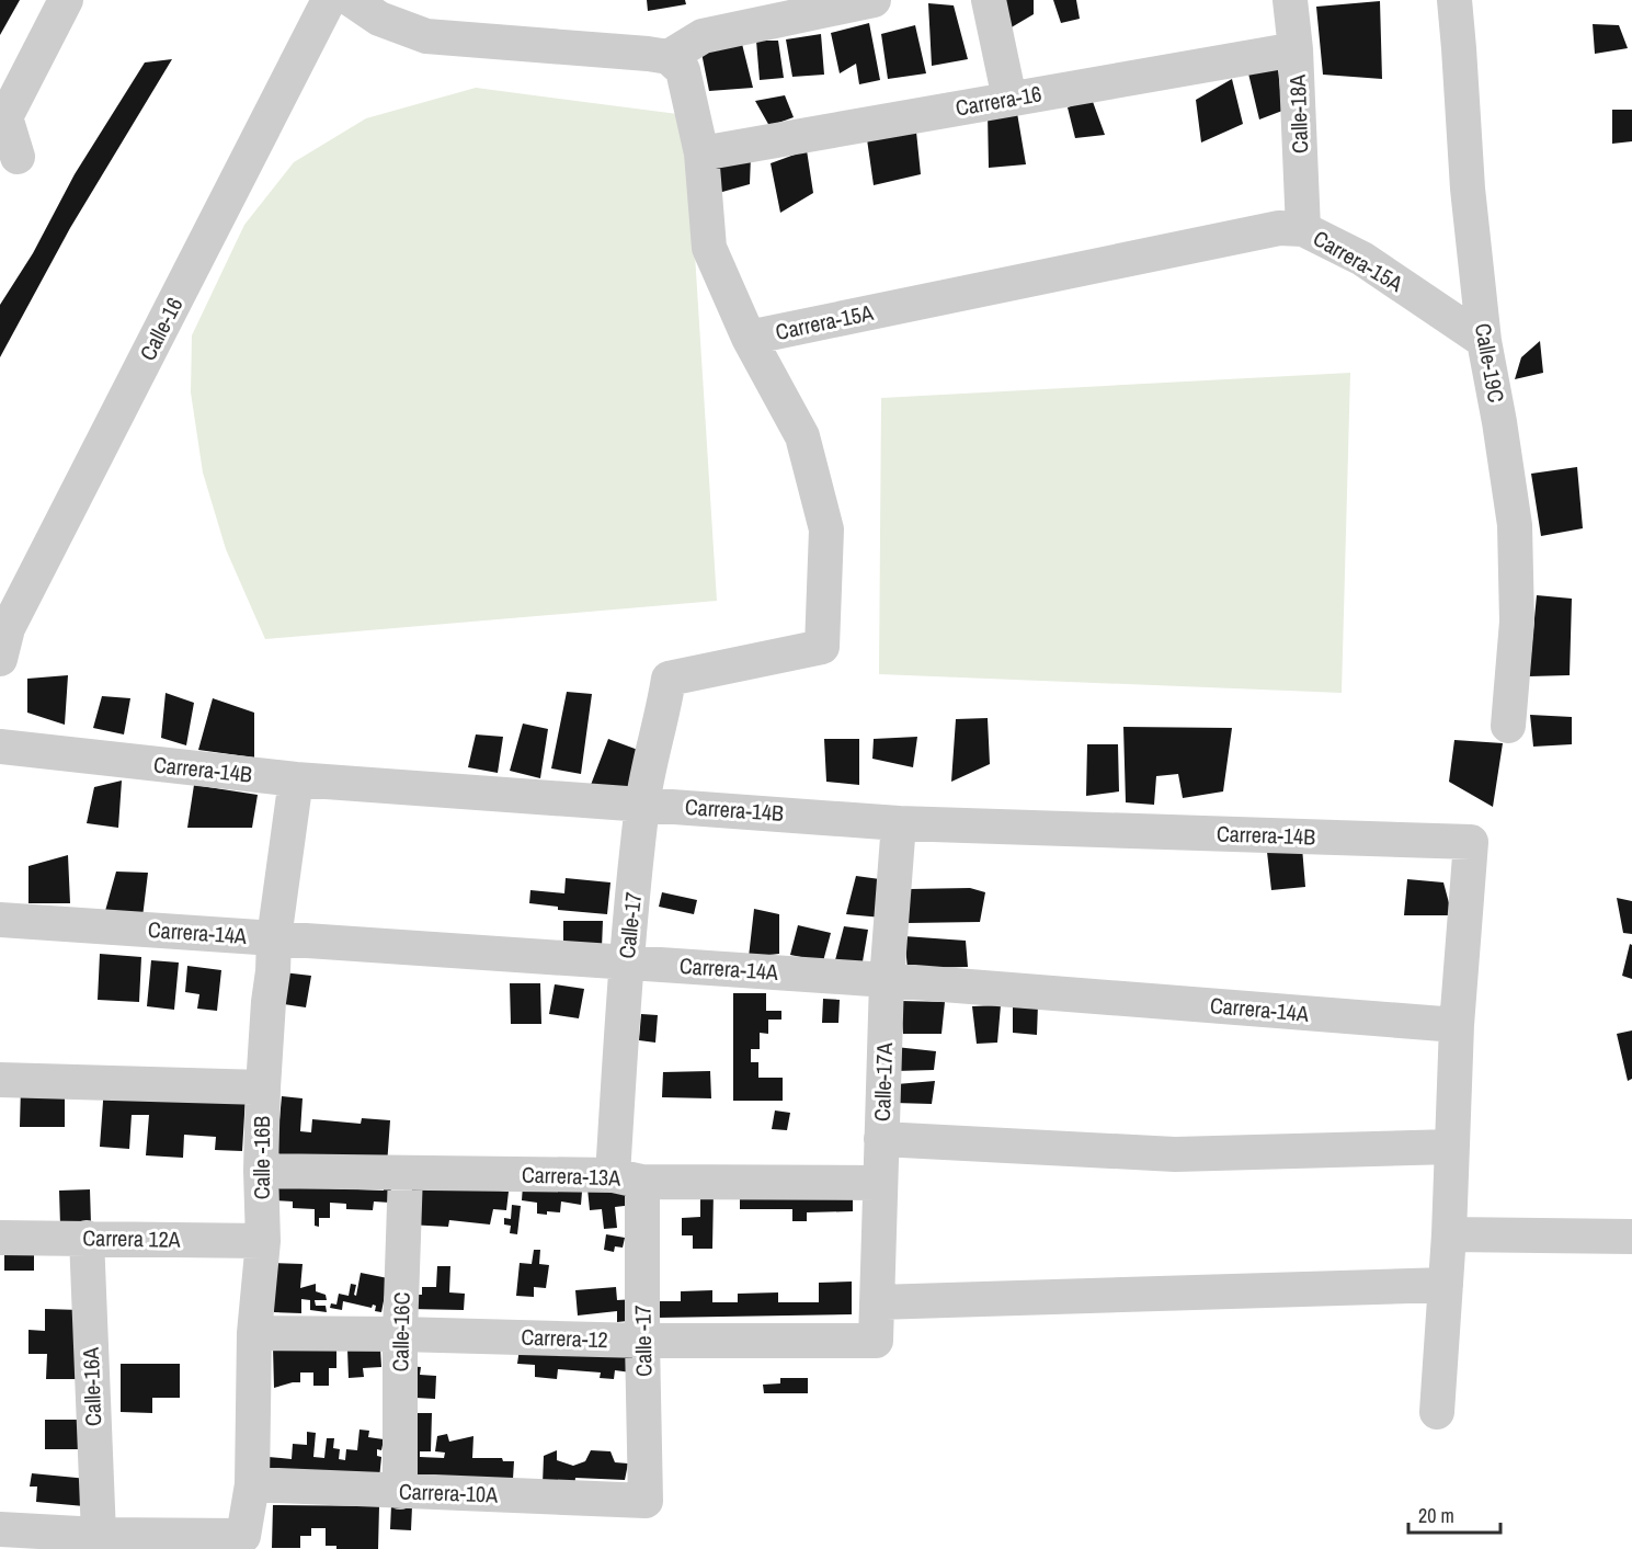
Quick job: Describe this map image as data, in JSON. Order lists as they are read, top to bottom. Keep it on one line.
{"streets":{"street":["Carrera-16","Calle-18A","Carrera-15A","Calle-16","Calle-19C","Carrera-14B","Calle-17","Carrera-14A","Calle-17A","Calle -16B","Carrera-13A","Carrera 12A","Calle-16C","Carrera-12","Calle -17","Calle-16A","Carrera-10A"]},"crossings":[["Carrera-16","Calle-18A"],["Carrera-16","Carrera-15A"],["Calle-18A","Carrera-15A"],["Carrera-15A","Calle-19C"],["Carrera-15A","Calle-17"],["Carrera-14B","Calle-17"],["Carrera-14B","Carrera-14A"],["Carrera-14B","Calle-17A"],["Carrera-14B","Calle -16B"],["Calle-17","Carrera-14A"],["Calle-17","Carrera-13A"],["Calle-17","Calle -17"],["Carrera-14A","Calle-17A"],["Carrera-14A","Calle -16B"],["Calle-17A","Carrera-13A"],["Calle-17A","Carrera-12"],["Calle -16B","Carrera-13A"],["Calle -16B","Carrera 12A"],["Calle -16B","Carrera-12"],["Calle -16B","Calle-16A"],["Calle -16B","Carrera-10A"],["Carrera-13A","Calle-16C"],["Carrera-13A","Calle -17"],["Carrera 12A","Calle-16A"],["Calle-16C","Carrera-12"],["Calle-16C","Carrera-10A"],["Carrera-12","Calle -17"],["Calle -17","Carrera-10A"]],"scale_bar":"20 m"}
